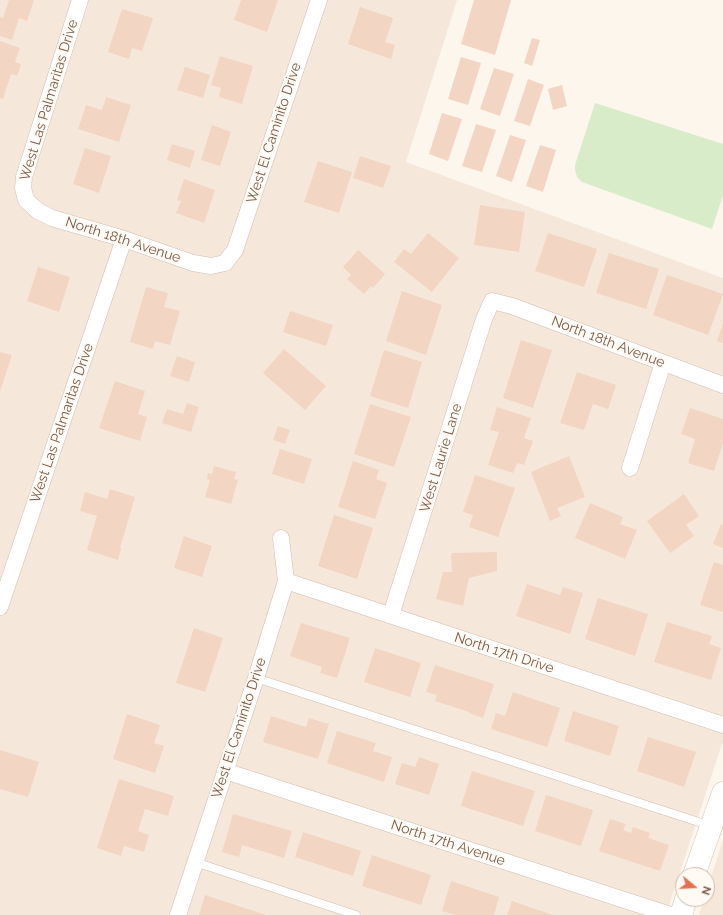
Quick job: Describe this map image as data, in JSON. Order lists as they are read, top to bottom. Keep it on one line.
{"streets":{"street":["West Las Palmaritas Drive","West El Caminito Drive","North 18th Avenue","West Laurie Lane","North 17th Drive","North 17th Avenue"]},"crossings":[["West Las Palmaritas Drive","North 18th Avenue"],["West El Caminito Drive","North 18th Avenue"],["West El Caminito Drive","North 17th Drive"],["West El Caminito Drive","North 17th Avenue"],["North 18th Avenue","West Laurie Lane"],["West Laurie Lane","North 17th Drive"]],"north":"right"}
